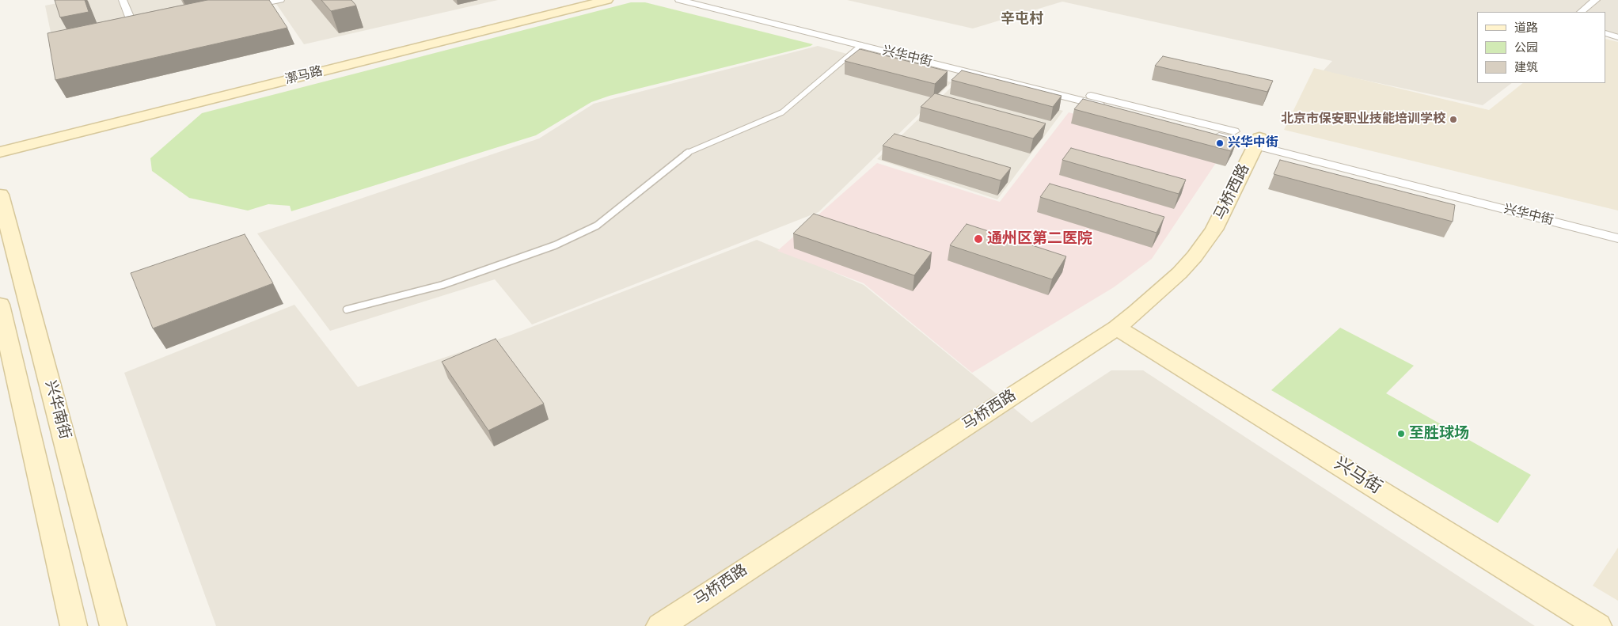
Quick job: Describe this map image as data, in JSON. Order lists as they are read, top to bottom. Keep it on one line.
{"streets":{"main road":["漷马路","马桥西路","兴华南街","兴马街"],"street":["兴华中街"]},"crossings":[["兴华中街","马桥西路"],["马桥西路","兴马街"]],"districts":["辛屯村"],"places":["北京市保安职业技能培训学校","兴华中街","通州区第二医院","至胜球场"],"legend":["道路","公园","建筑"]}
